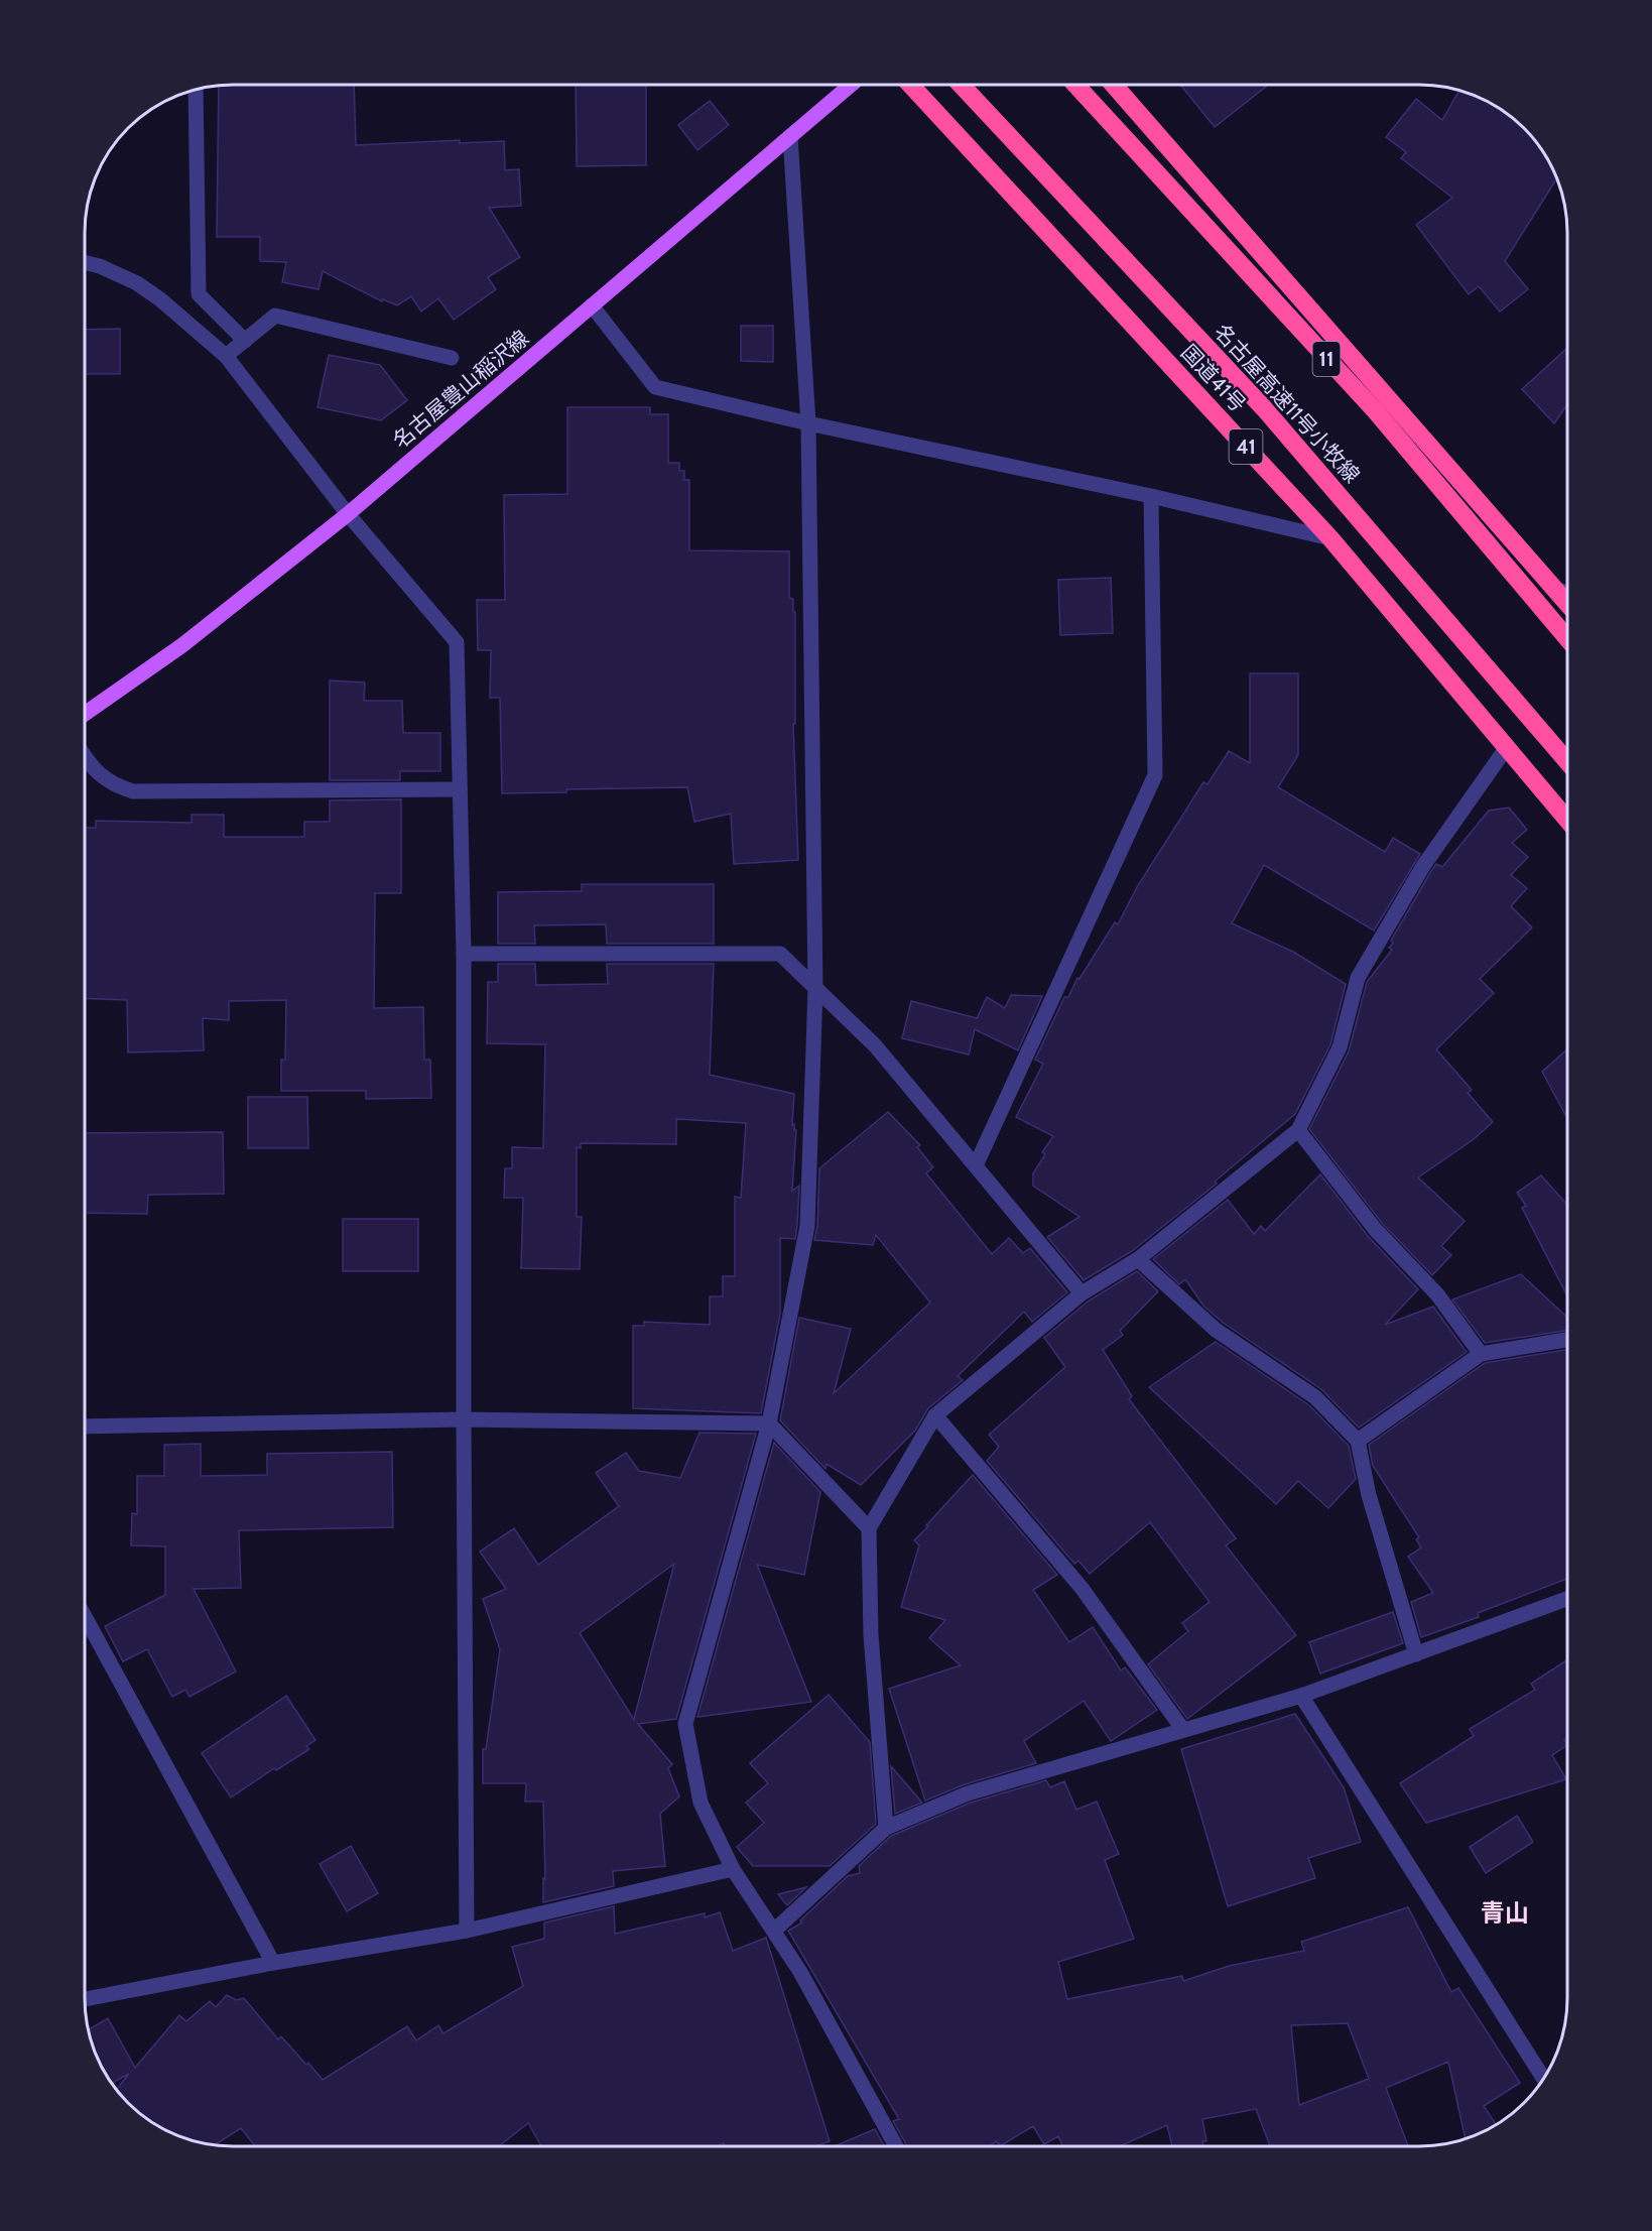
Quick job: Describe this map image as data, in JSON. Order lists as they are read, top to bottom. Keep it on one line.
{"streets":{"highway":["11","国道41号","名古屋高速11号小牧線","41"],"main road":["名古屋豊山稲沢線"]},"districts":["青山"]}
